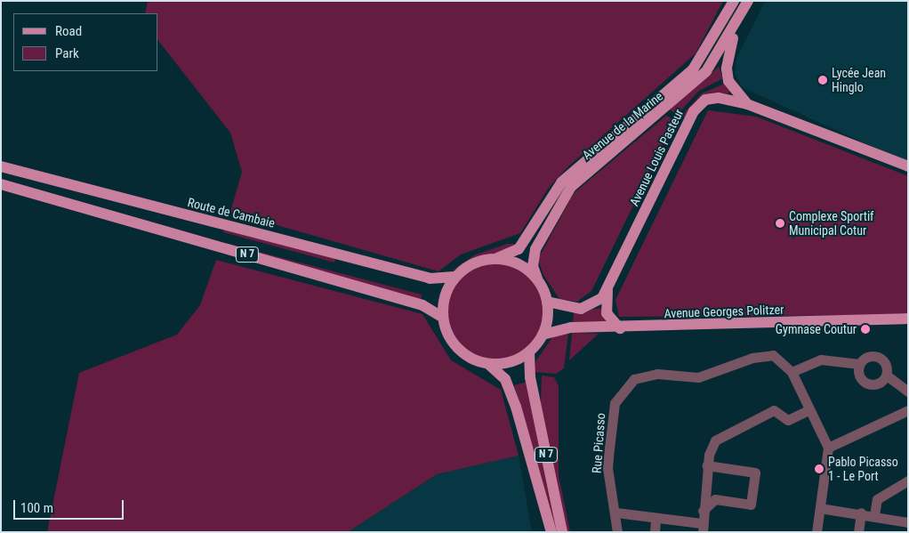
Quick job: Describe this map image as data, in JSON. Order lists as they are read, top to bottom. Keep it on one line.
{"streets":{"main road":["Avenue de la Marine","Avenue Louis Pasteur","Route de Cambaie","N 7","Avenue Georges Politzer"],"street":["Rue Picasso"]},"crossings":[["Avenue de la Marine","Avenue Louis Pasteur"],["Avenue de la Marine","Route de Cambaie"],["Avenue de la Marine","N 7"],["Avenue de la Marine","Avenue Georges Politzer"],["Avenue Louis Pasteur","Route de Cambaie"],["Avenue Louis Pasteur","N 7"],["Avenue Louis Pasteur","Avenue Georges Politzer"],["Route de Cambaie","N 7"],["Route de Cambaie","Avenue Georges Politzer"],["N 7","Avenue Georges Politzer"]],"places":["Lycée Jean Hinglo","Complexe Sportif Municipal Cotur","Gymnase Coutur","Pablo Picasso 1 - Le Port"],"legend":["Road","Park"],"scale_bar":"100 m"}
